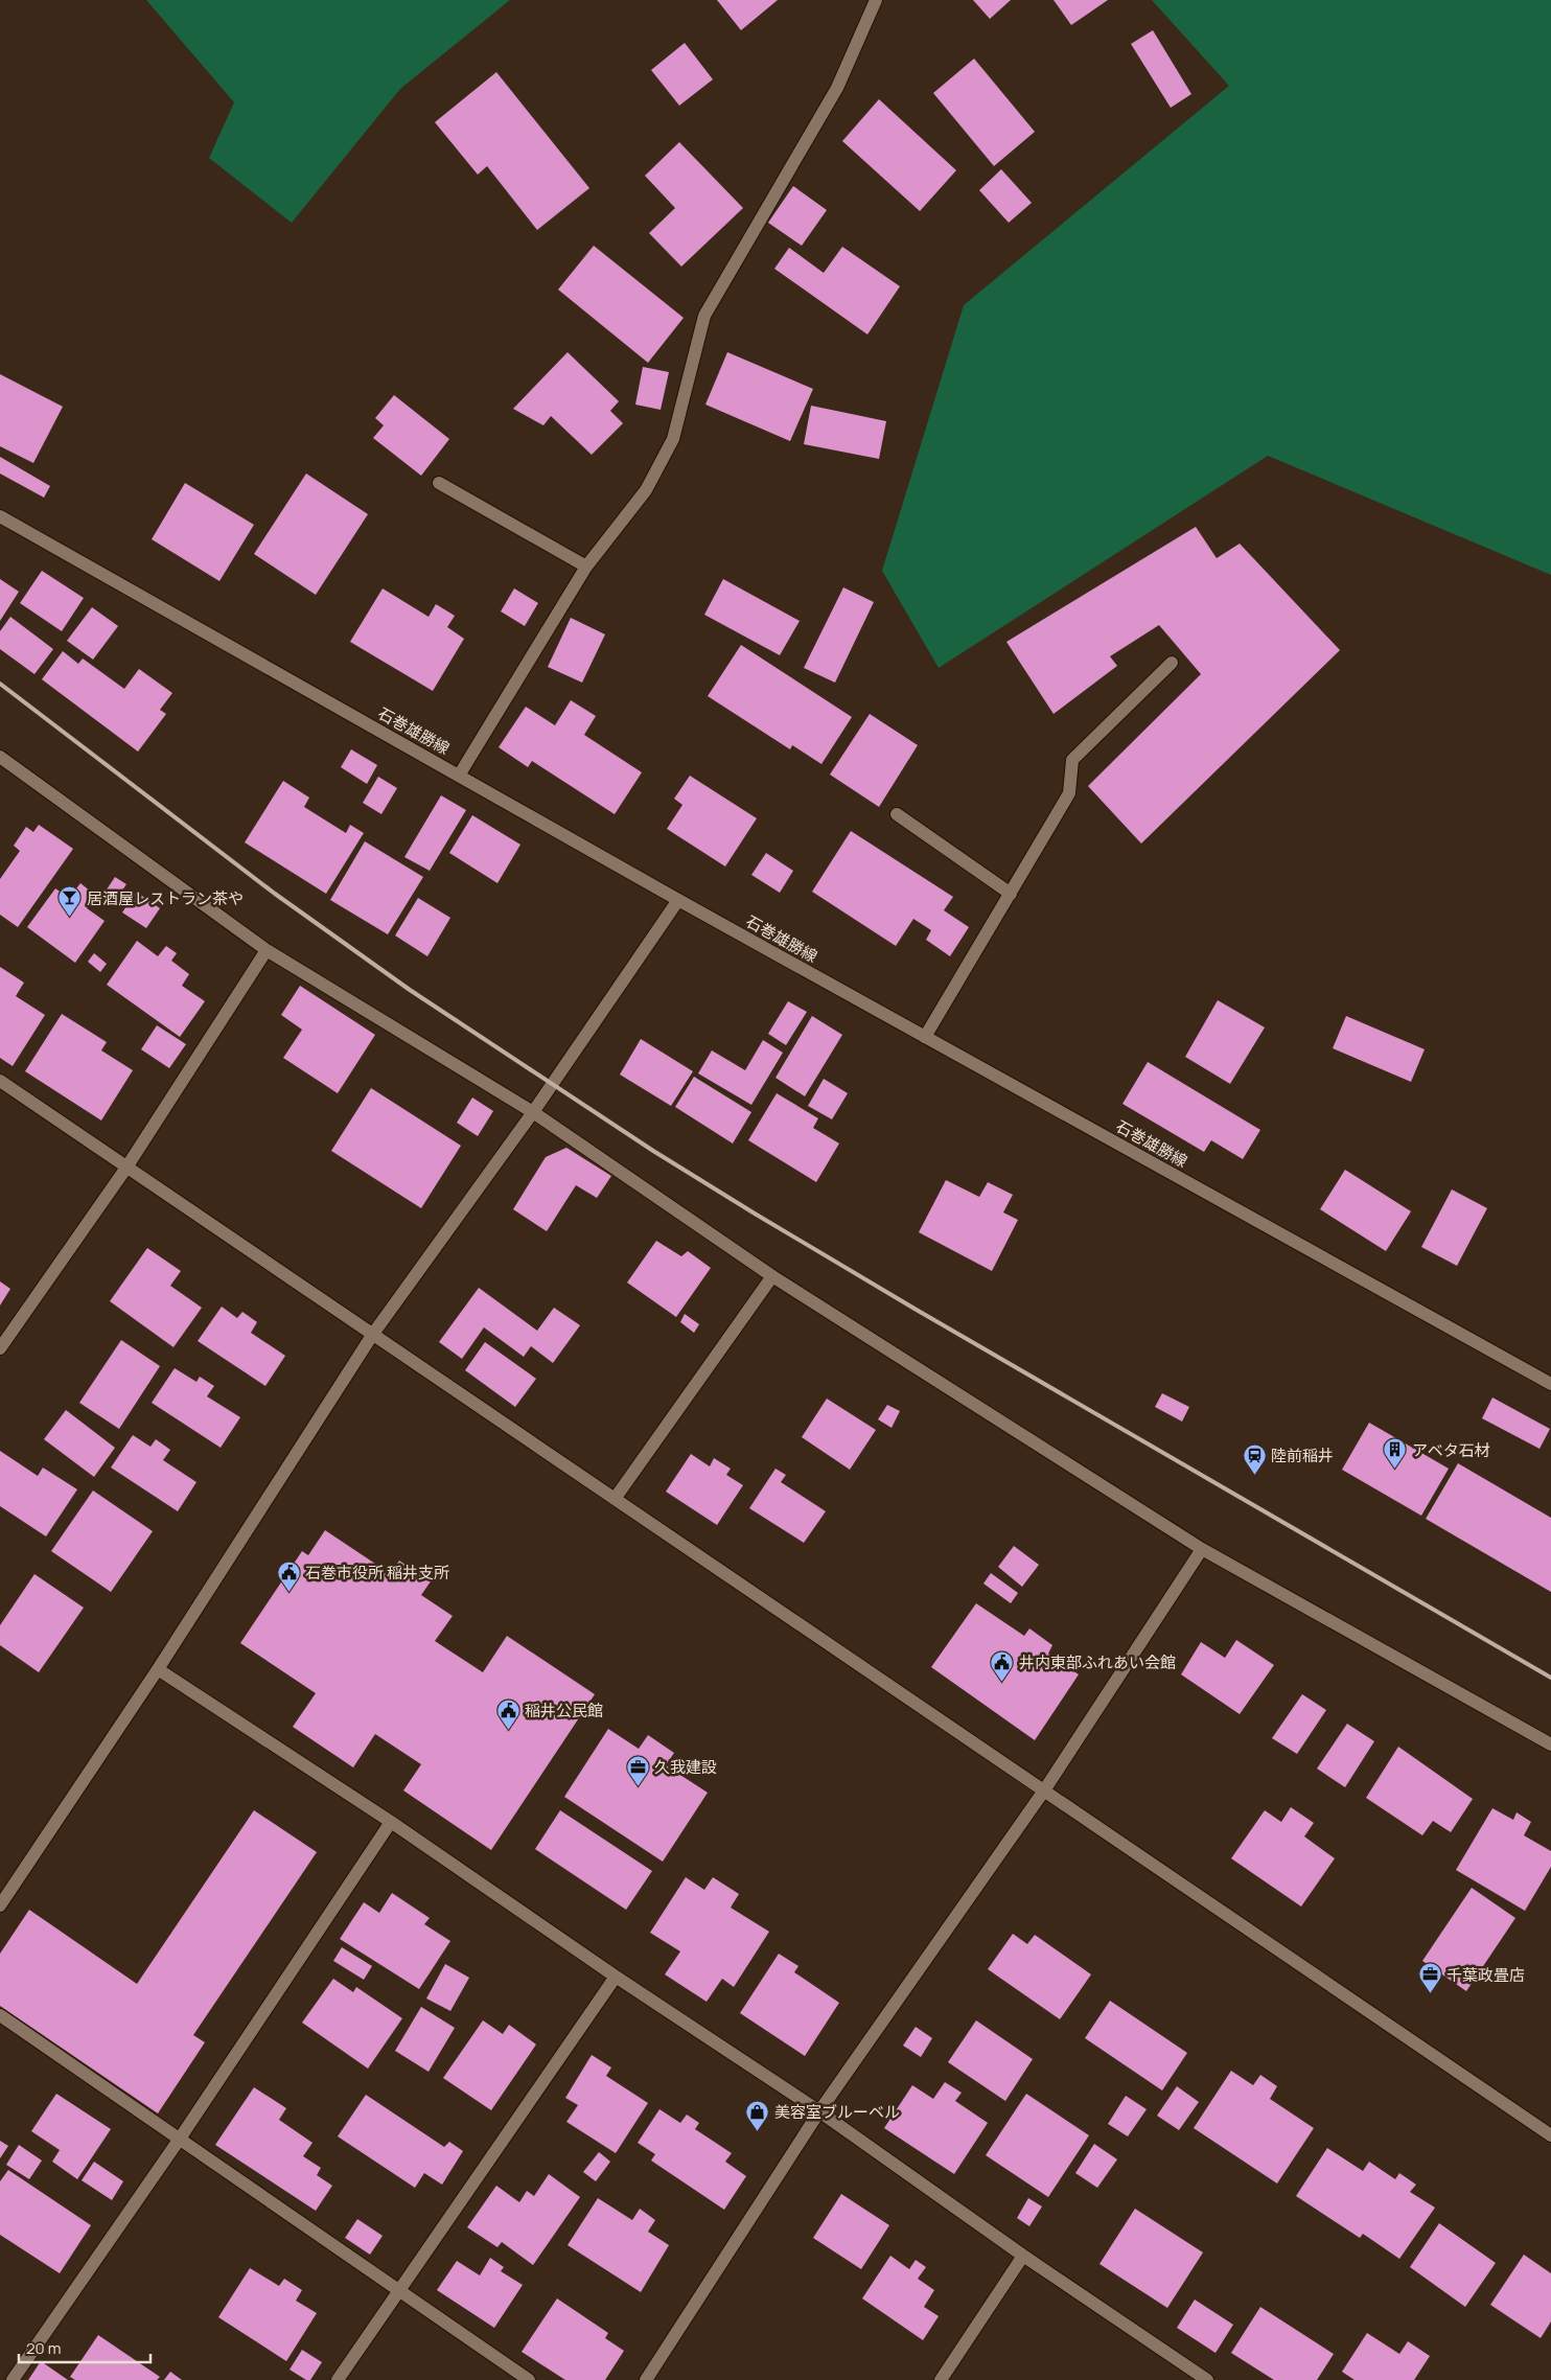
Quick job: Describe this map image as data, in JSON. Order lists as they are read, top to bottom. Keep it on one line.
{"streets":{"street":["石巻雄勝線"]},"places":{"bar":["居酒屋レストラン茶や"],"building":["アベタ石材"],"station":["陸前稲井"],"public building":["石巻市役所 稲井支所","井内東部ふれあい会館","稲井公民館"],"office":["久我建設","千葉政畳店"],"shop":["美容室ブルーベル"]},"scale_bar":"20 m"}
